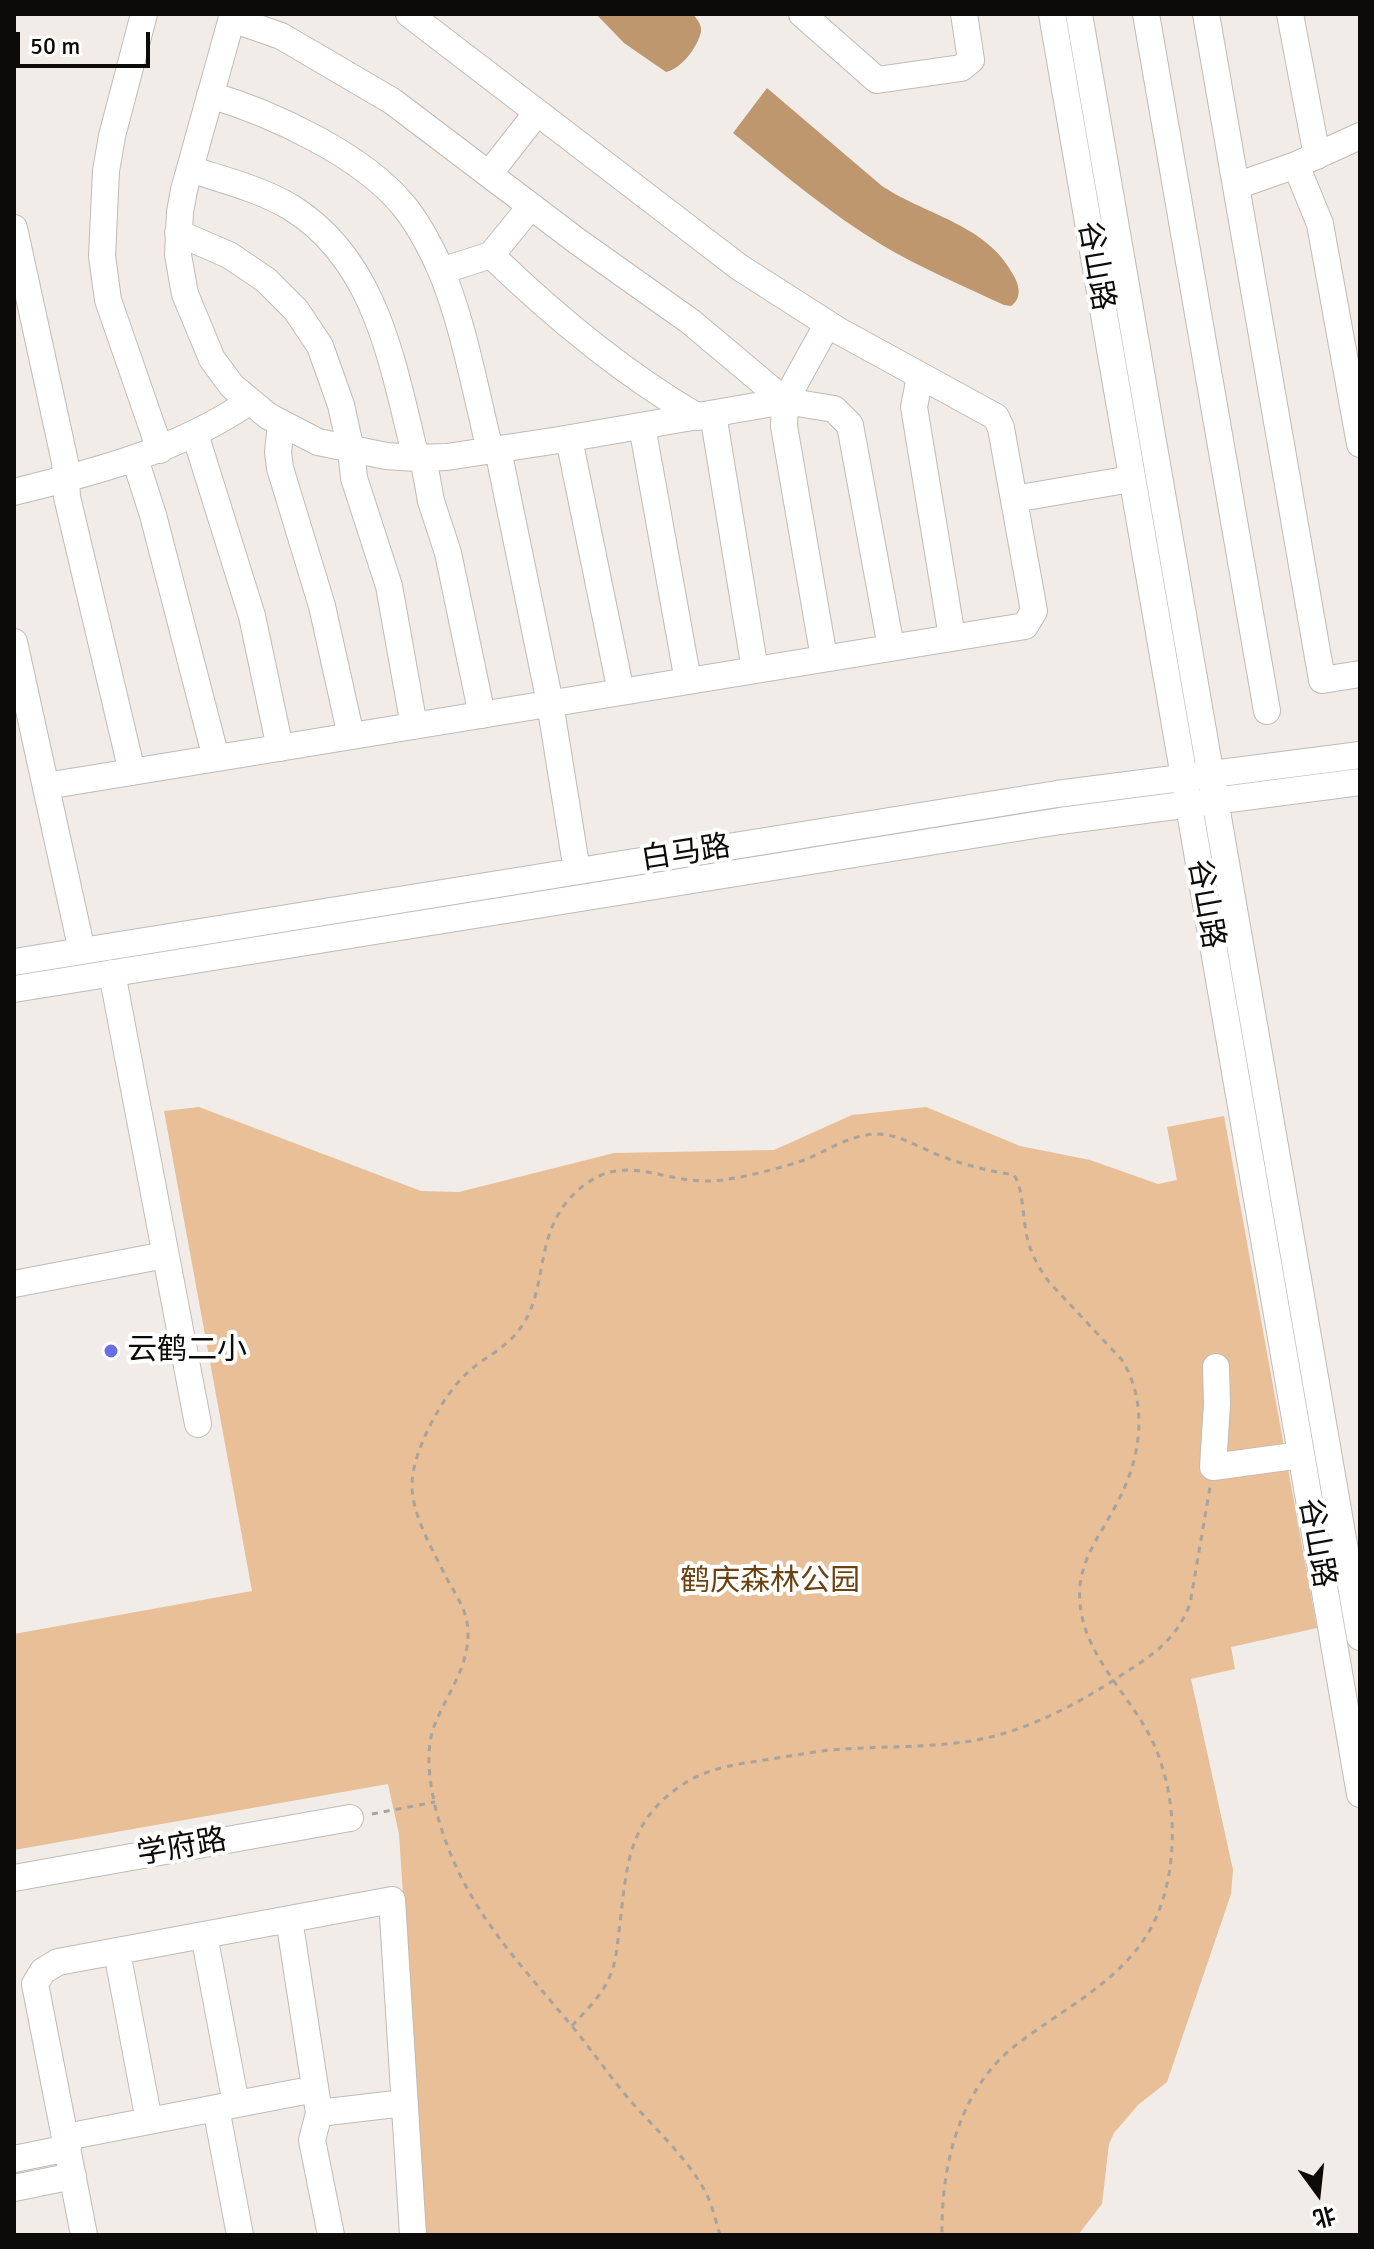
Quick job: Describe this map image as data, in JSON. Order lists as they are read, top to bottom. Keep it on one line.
{"streets":{"street":["谷山路","白马路","学府路"]},"crossings":[["谷山路","白马路"]],"parks":["鹤庆森林公园"],"places":["云鹤二小"],"scale_bar":"50 m","north":"bottom"}
